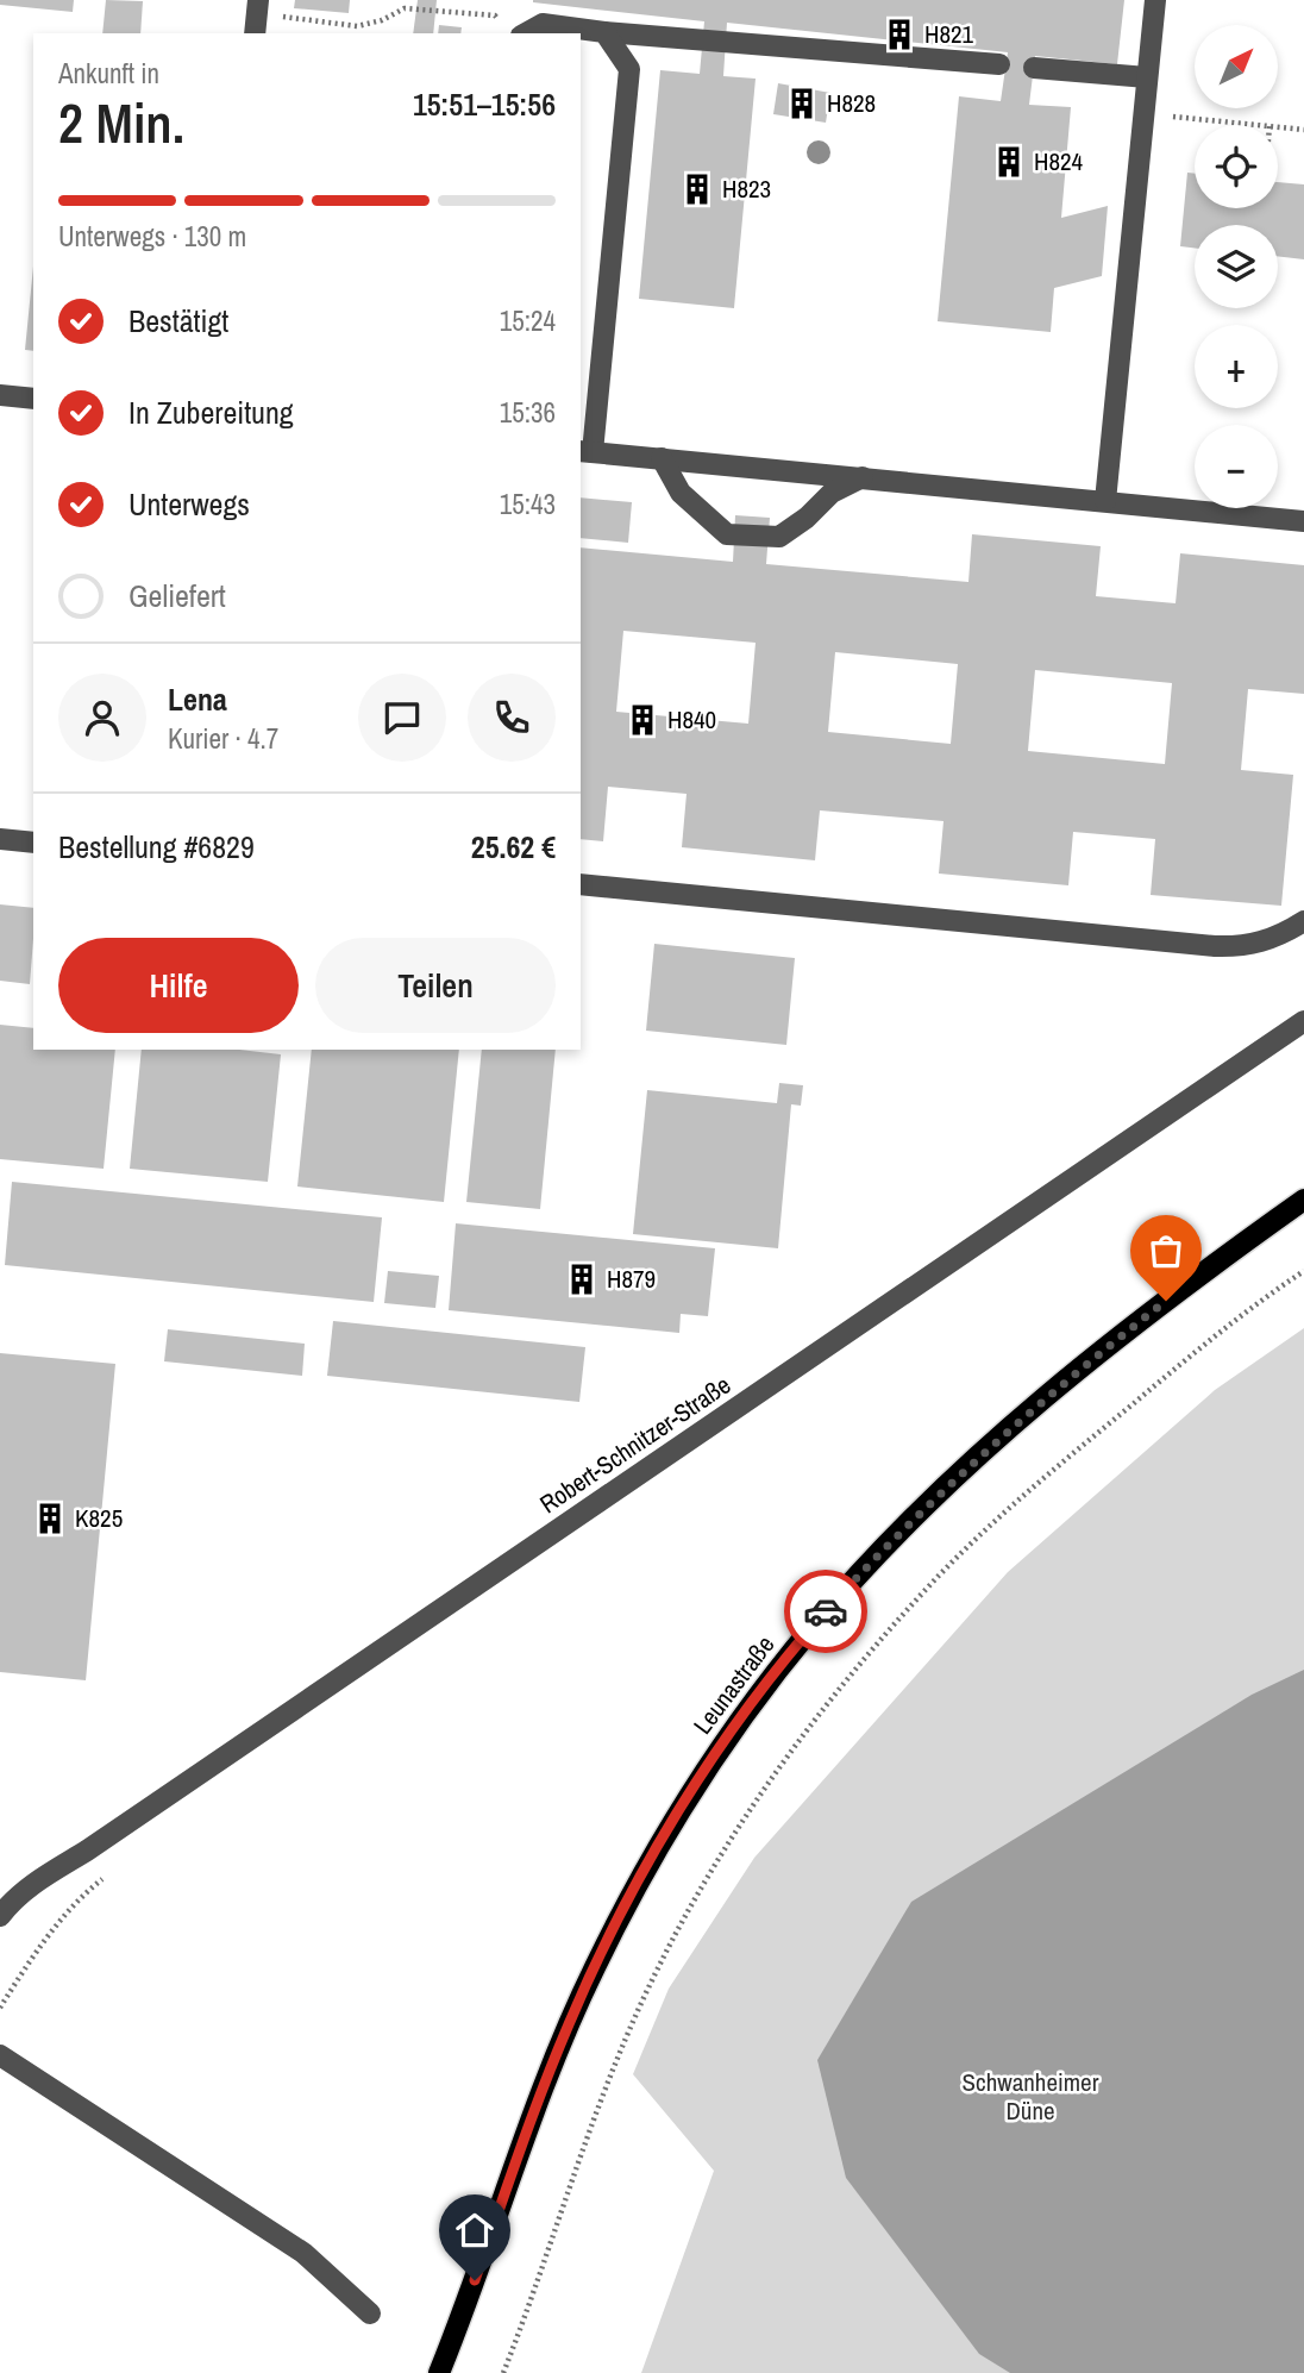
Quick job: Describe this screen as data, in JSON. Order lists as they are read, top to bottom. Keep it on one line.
{"streets":{"main road":["Leunastraße"],"street":["Robert-Schnitzer-Straße"]},"parks":["Schwanheimer Düne"],"places":{"building":["H821","H828","H824","H823","H840","H879","K825"]},"north":"top right","page":{"map_buttons":["+","−"],"heading":["2 Min.","Ankunft in","15:51–15:56"],"panel":["Lena","Kurier · 4.7","Bestellung #6829","25.62 €"],"bar":"Unterwegs · 130 m","list":[["Bestätigt","15:24"],["In Zubereitung","15:36"],["Unterwegs","15:43"],"Geliefert"],"buttons":["Hilfe","Teilen"]}}
